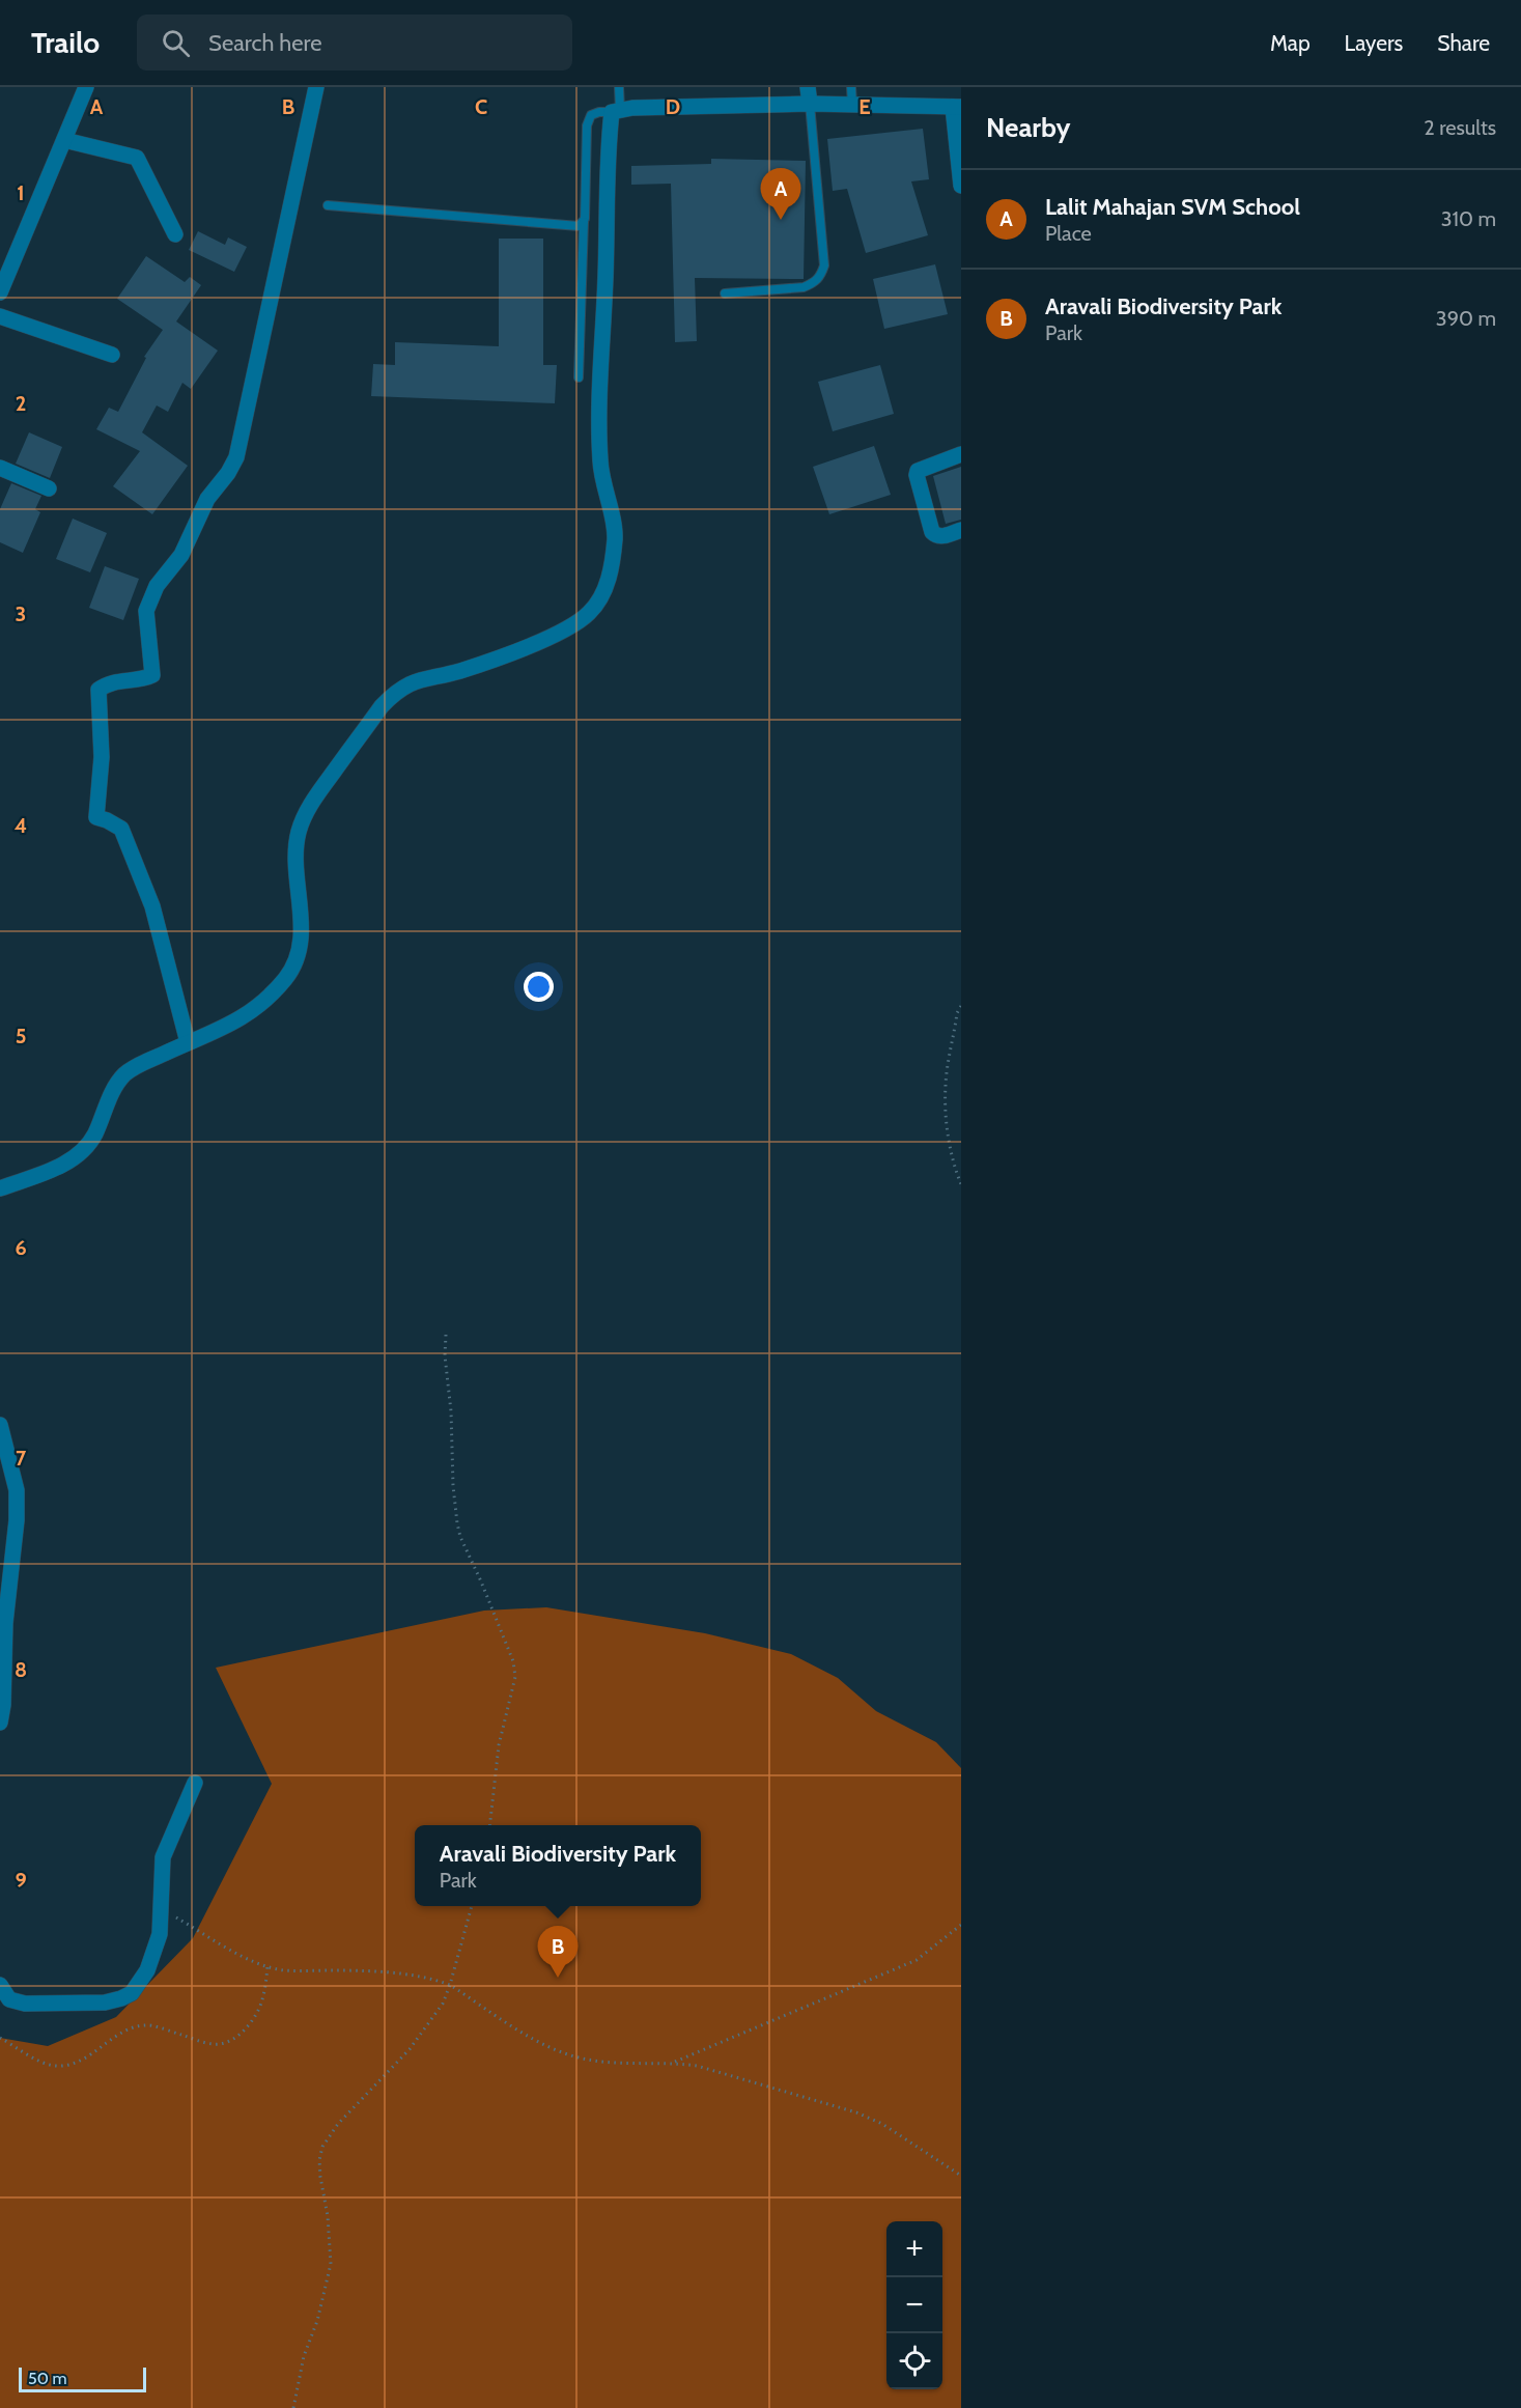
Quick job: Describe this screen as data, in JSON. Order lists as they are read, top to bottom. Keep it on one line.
{"scale_bar":"50 m","page":{"header":"Trailo","search":"Search here","nav":["Map","Layers","Share"],"heading":["Nearby","2 results"],"pins":["A","B"],"list":[{"mark":"A","name":"Lalit Mahajan SVM School","note":"Place","value":"310 m"},{"mark":"B","name":"Aravali Biodiversity Park","note":"Park","value":"390 m"}],"popup":["Aravali Biodiversity Park","Park"],"map_buttons":["+","−"],"scale":"50 m"},"grid":{"columns":["A","B","C","D","E"],"rows":["1","2","3","4","5","6","7","8","9"]}}
